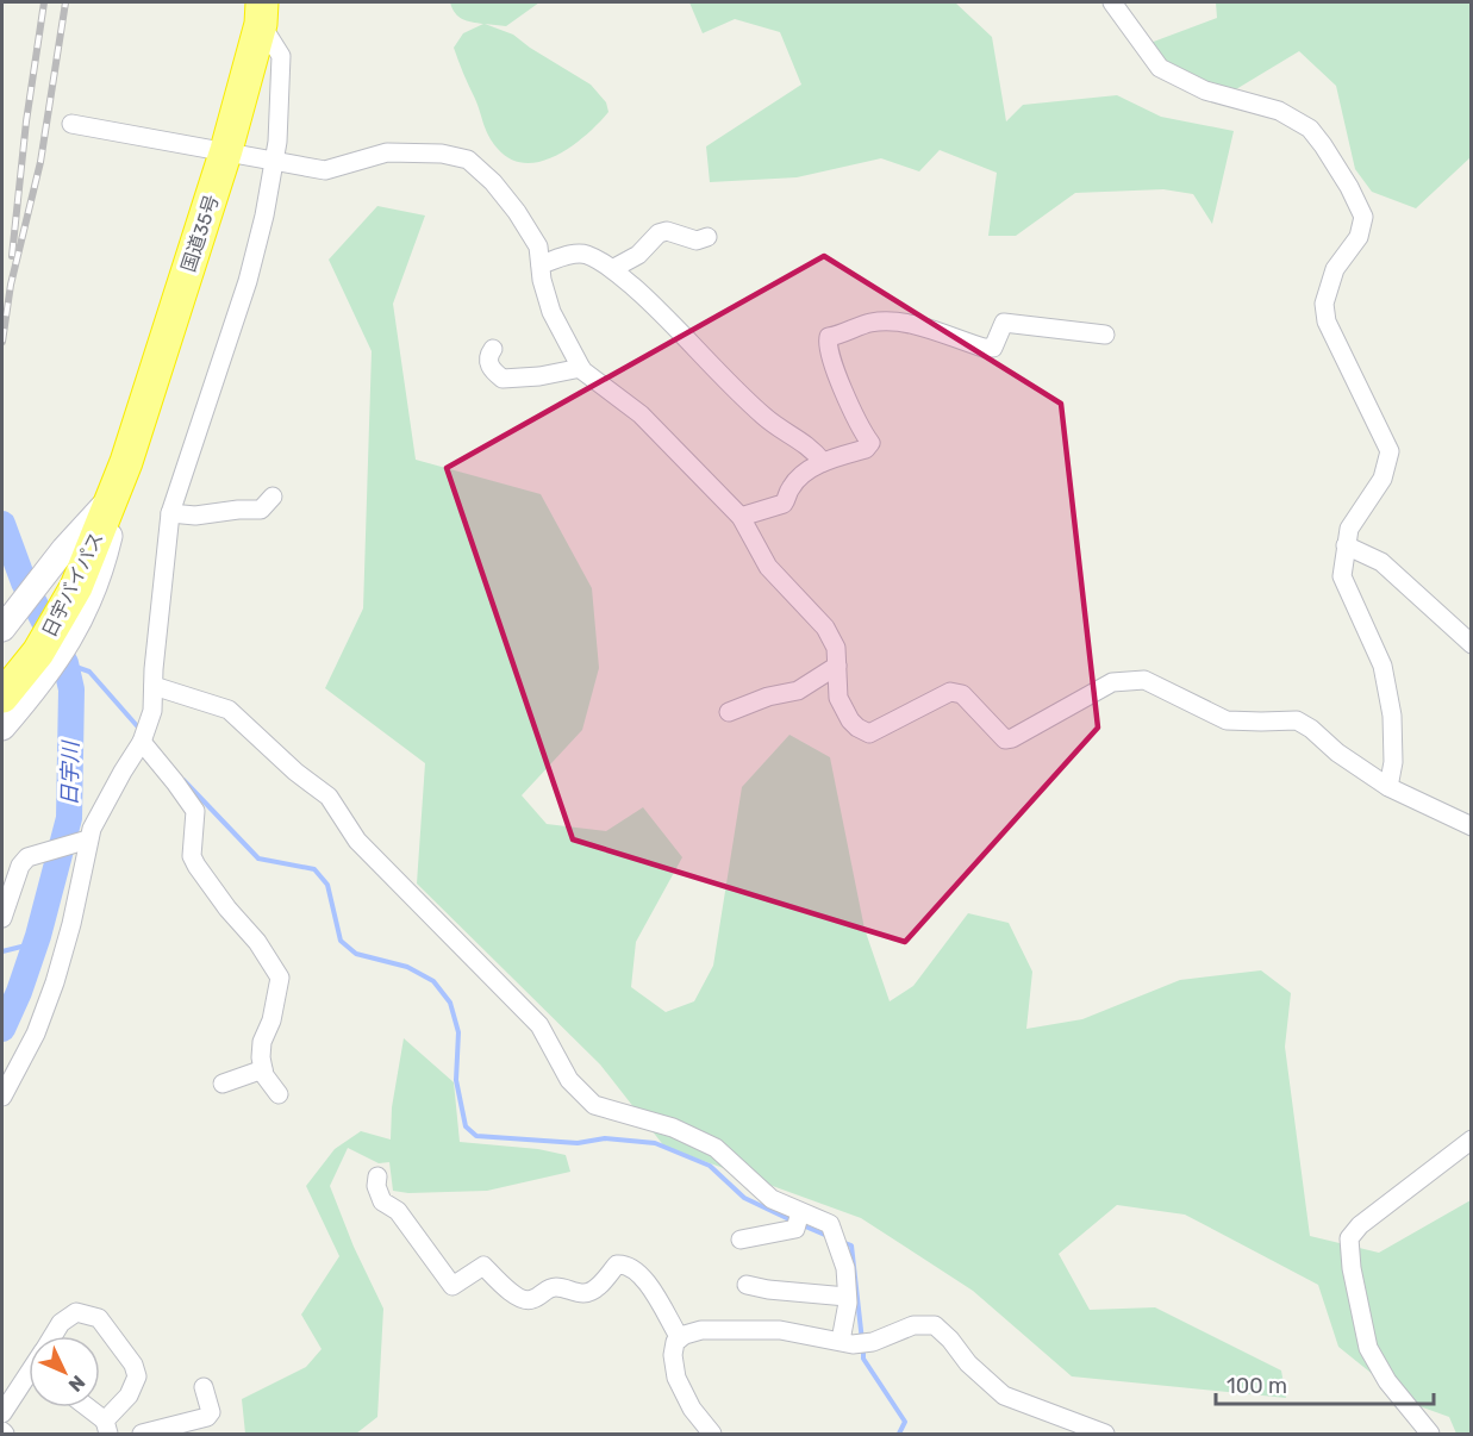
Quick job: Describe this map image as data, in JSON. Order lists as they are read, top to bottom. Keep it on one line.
{"streets":{"highway":["国道35号","日宇バイパス"]},"crossings":[["国道35号","日宇バイパス"]],"water":["日宇川"],"scale_bar":"100 m","north":"bottom right"}
